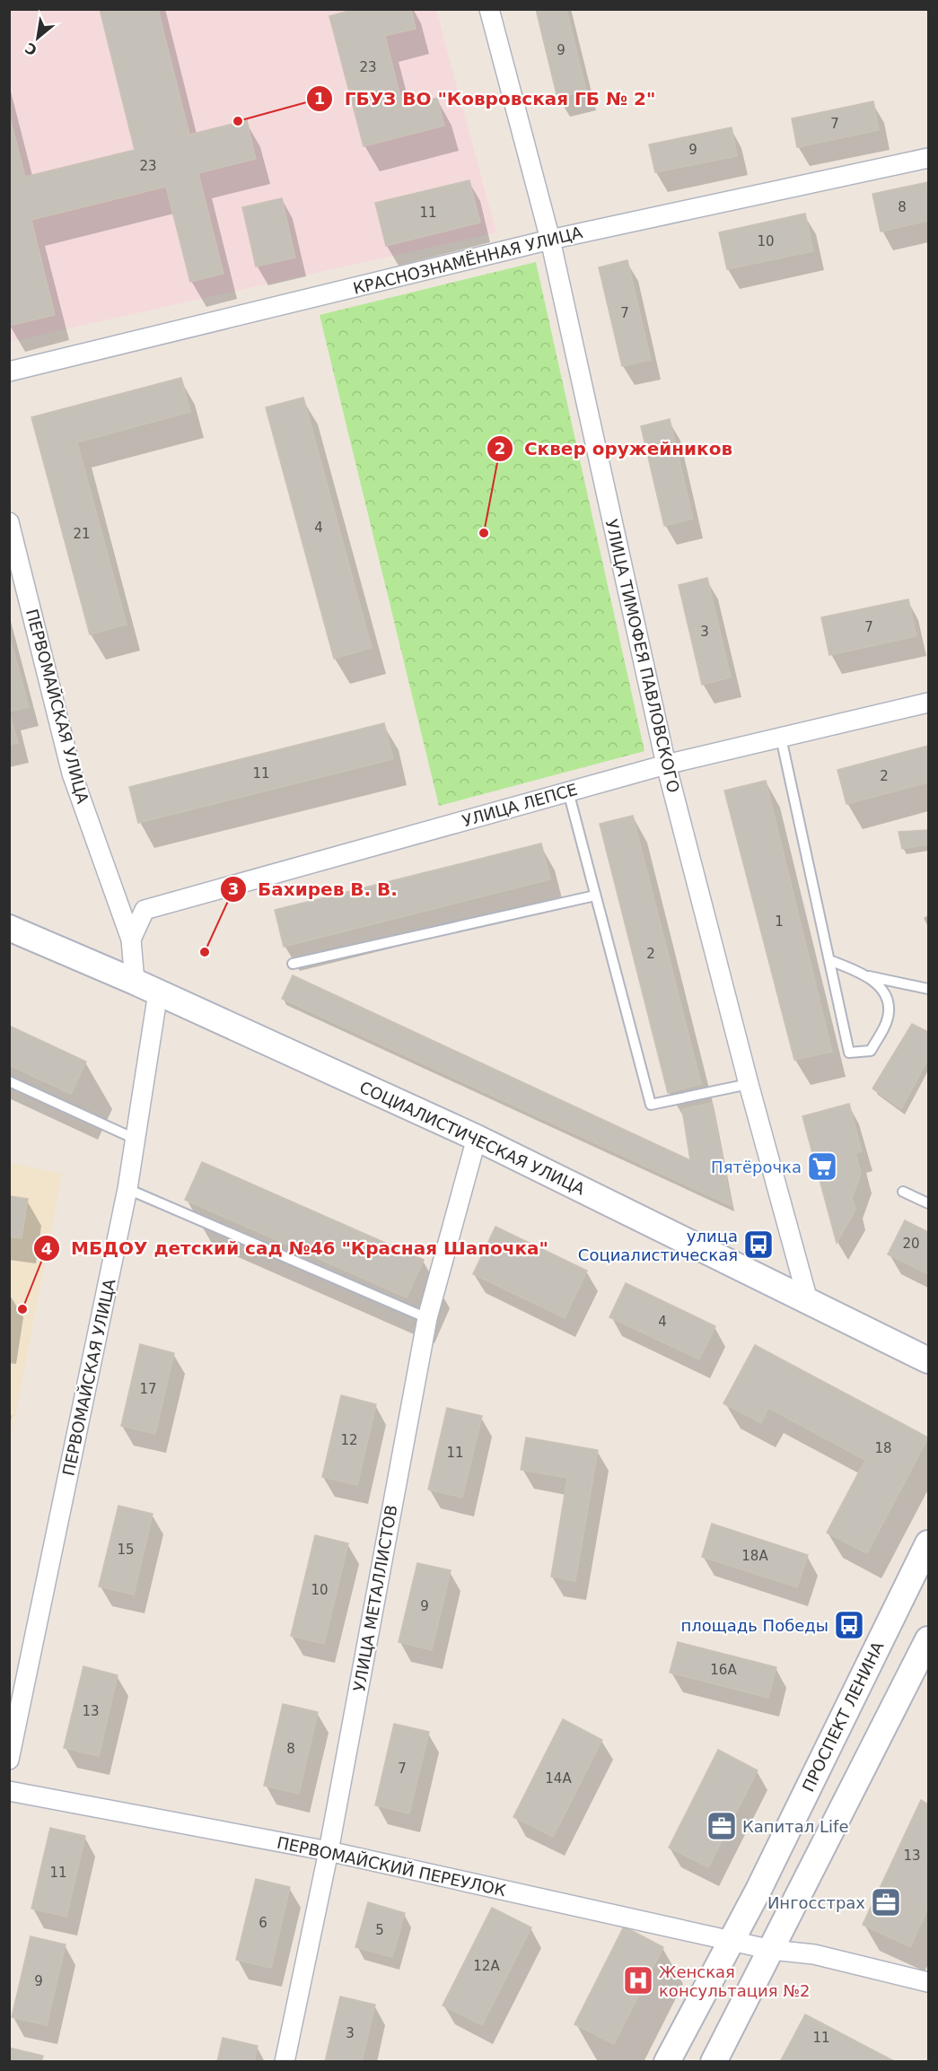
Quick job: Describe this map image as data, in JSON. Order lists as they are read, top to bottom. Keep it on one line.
{"streets":{"main road":["СОЦИАЛИСТИЧЕСКАЯ УЛИЦА","ПРОСПЕКТ ЛЕНИНА"],"street":["КРАСНОЗНАМЁННАЯ УЛИЦА","УЛИЦА ТИМОФЕЯ ПАВЛОВСКОГО","ПЕРВОМАЙСКАЯ УЛИЦА","УЛИЦА ЛЕПСЕ","УЛИЦА МЕТАЛЛИСТОВ","ПЕРВОМАЙСКИЙ ПЕРЕУЛОК"]},"crossings":[["КРАСНОЗНАМЁННАЯ УЛИЦА","УЛИЦА ТИМОФЕЯ ПАВЛОВСКОГО"],["УЛИЦА ТИМОФЕЯ ПАВЛОВСКОГО","УЛИЦА ЛЕПСЕ"],["УЛИЦА ТИМОФЕЯ ПАВЛОВСКОГО","СОЦИАЛИСТИЧЕСКАЯ УЛИЦА"],["ПЕРВОМАЙСКАЯ УЛИЦА","УЛИЦА ЛЕПСЕ"],["ПЕРВОМАЙСКАЯ УЛИЦА","СОЦИАЛИСТИЧЕСКАЯ УЛИЦА"],["СОЦИАЛИСТИЧЕСКАЯ УЛИЦА","УЛИЦА МЕТАЛЛИСТОВ"],["УЛИЦА МЕТАЛЛИСТОВ","ПЕРВОМАЙСКИЙ ПЕРЕУЛОК"],["ПРОСПЕКТ ЛЕНИНА","ПЕРВОМАЙСКИЙ ПЕРЕУЛОК"]],"places":{"other":["ГБУЗ ВО \"Ковровская ГБ № 2\"","Сквер оружейников","Бахирев В. В.","МБДОУ детский сад №46 \"Красная Шапочка\""],"supermarket":["Пятёрочка"],"bus stop":["улица Социалистическая","площадь Победы"],"office":["Капитал Life","Ингосстрах"],"hospital":["Женская консультация №2"]},"house_numbers":["9","23","7","9","23","8","11","10","7","4","21","7","3","11","2","1","2","20","4","17","12","18","11","15","18А","10","9","16А","13","8","7","14А","13","11","6","5","12А","9","3","11"],"north":"bottom left"}
